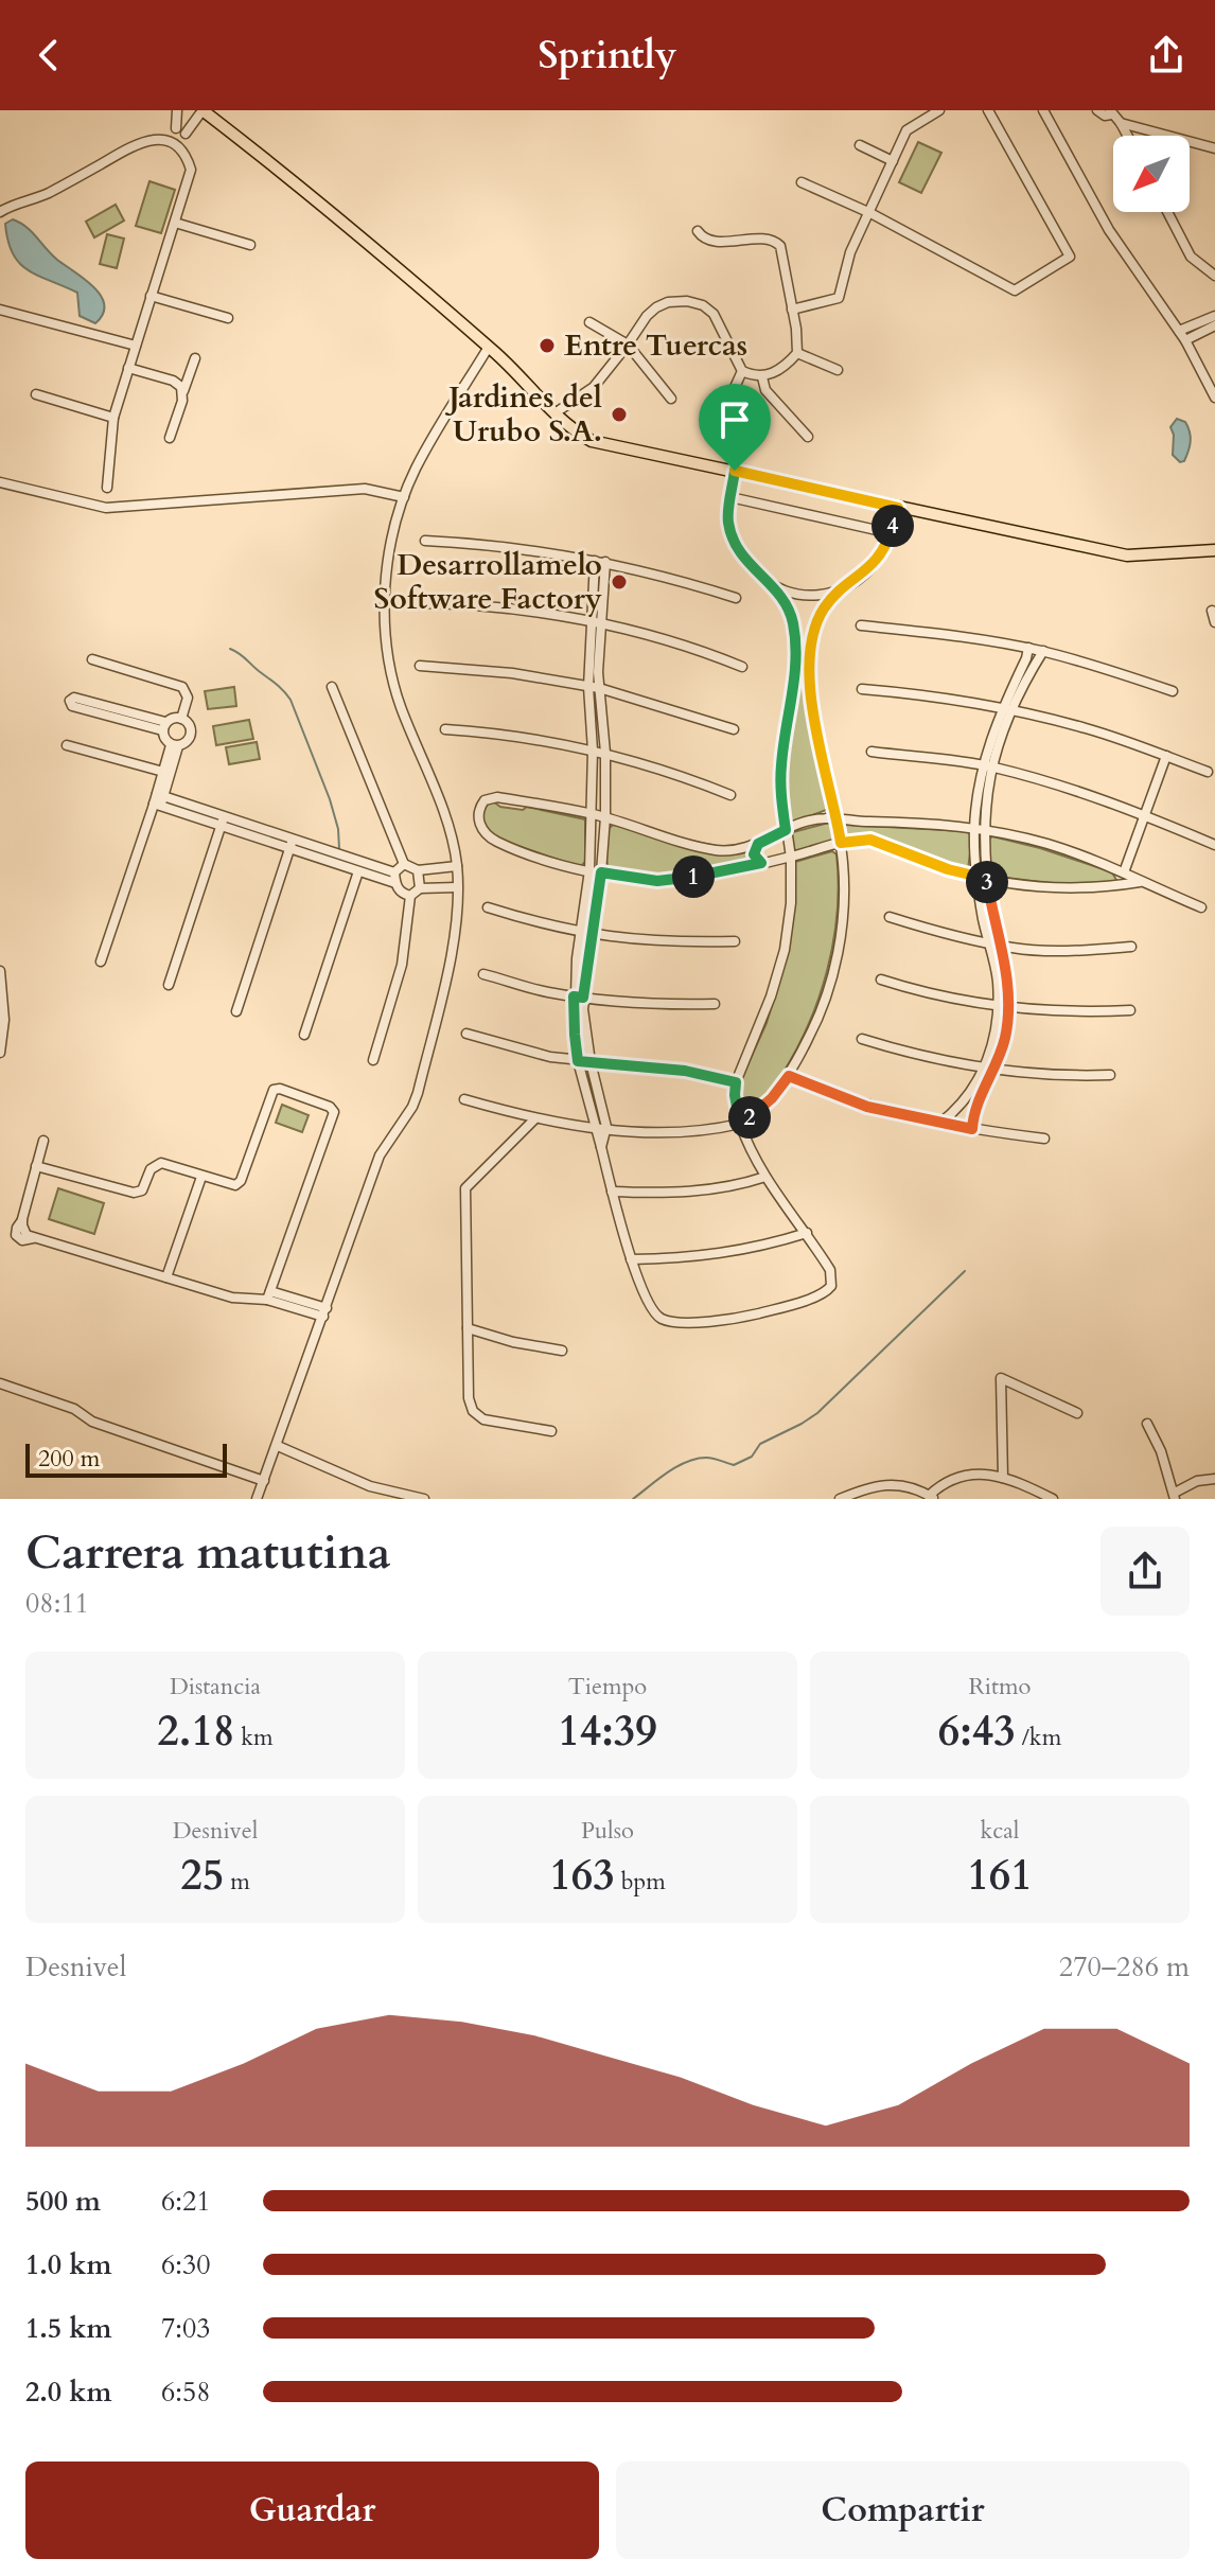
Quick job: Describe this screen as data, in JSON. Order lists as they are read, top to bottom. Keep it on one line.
{"places":["Entre Tuercas","Jardines del Urubo S.A.","Desarrollamelo Software Factory"],"scale_bar":"200 m","north":"bottom left","page":{"header":"Sprintly","pins":["4","1","3","2"],"scale":"200 m","heading":["Carrera matutina","08:11"],"stats":[["Distancia","2.18 km"],["Tiempo","14:39"],["Ritmo","6:43 /km"],["Desnivel","25 m"],["Pulso","163 bpm"],["kcal","161"]],"chart":["Desnivel","270–286 m"],"list":[{"name":"500 m","note":"6:21"},{"name":"1.0 km","note":"6:30"},{"name":"1.5 km","note":"7:03"},{"name":"2.0 km","note":"6:58"}],"buttons":["Guardar","Compartir"]}}
